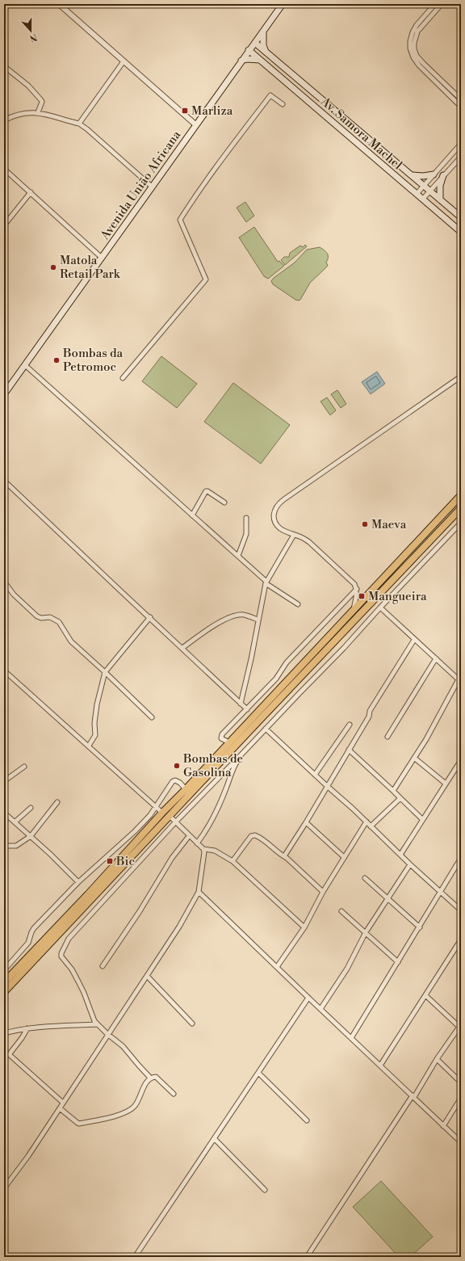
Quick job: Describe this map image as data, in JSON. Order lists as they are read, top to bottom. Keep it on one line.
{"streets":{"main road":["Av. Samora Machel","Avenida União Africana"]},"crossings":[["Av. Samora Machel","Avenida União Africana"]],"places":{"transit":["Marliza","Mangueira","Bic"],"other":["Matola Retail Park","Bombas da Petromoc","Maeva","Bombas de Gasolina"]},"north":"bottom"}
